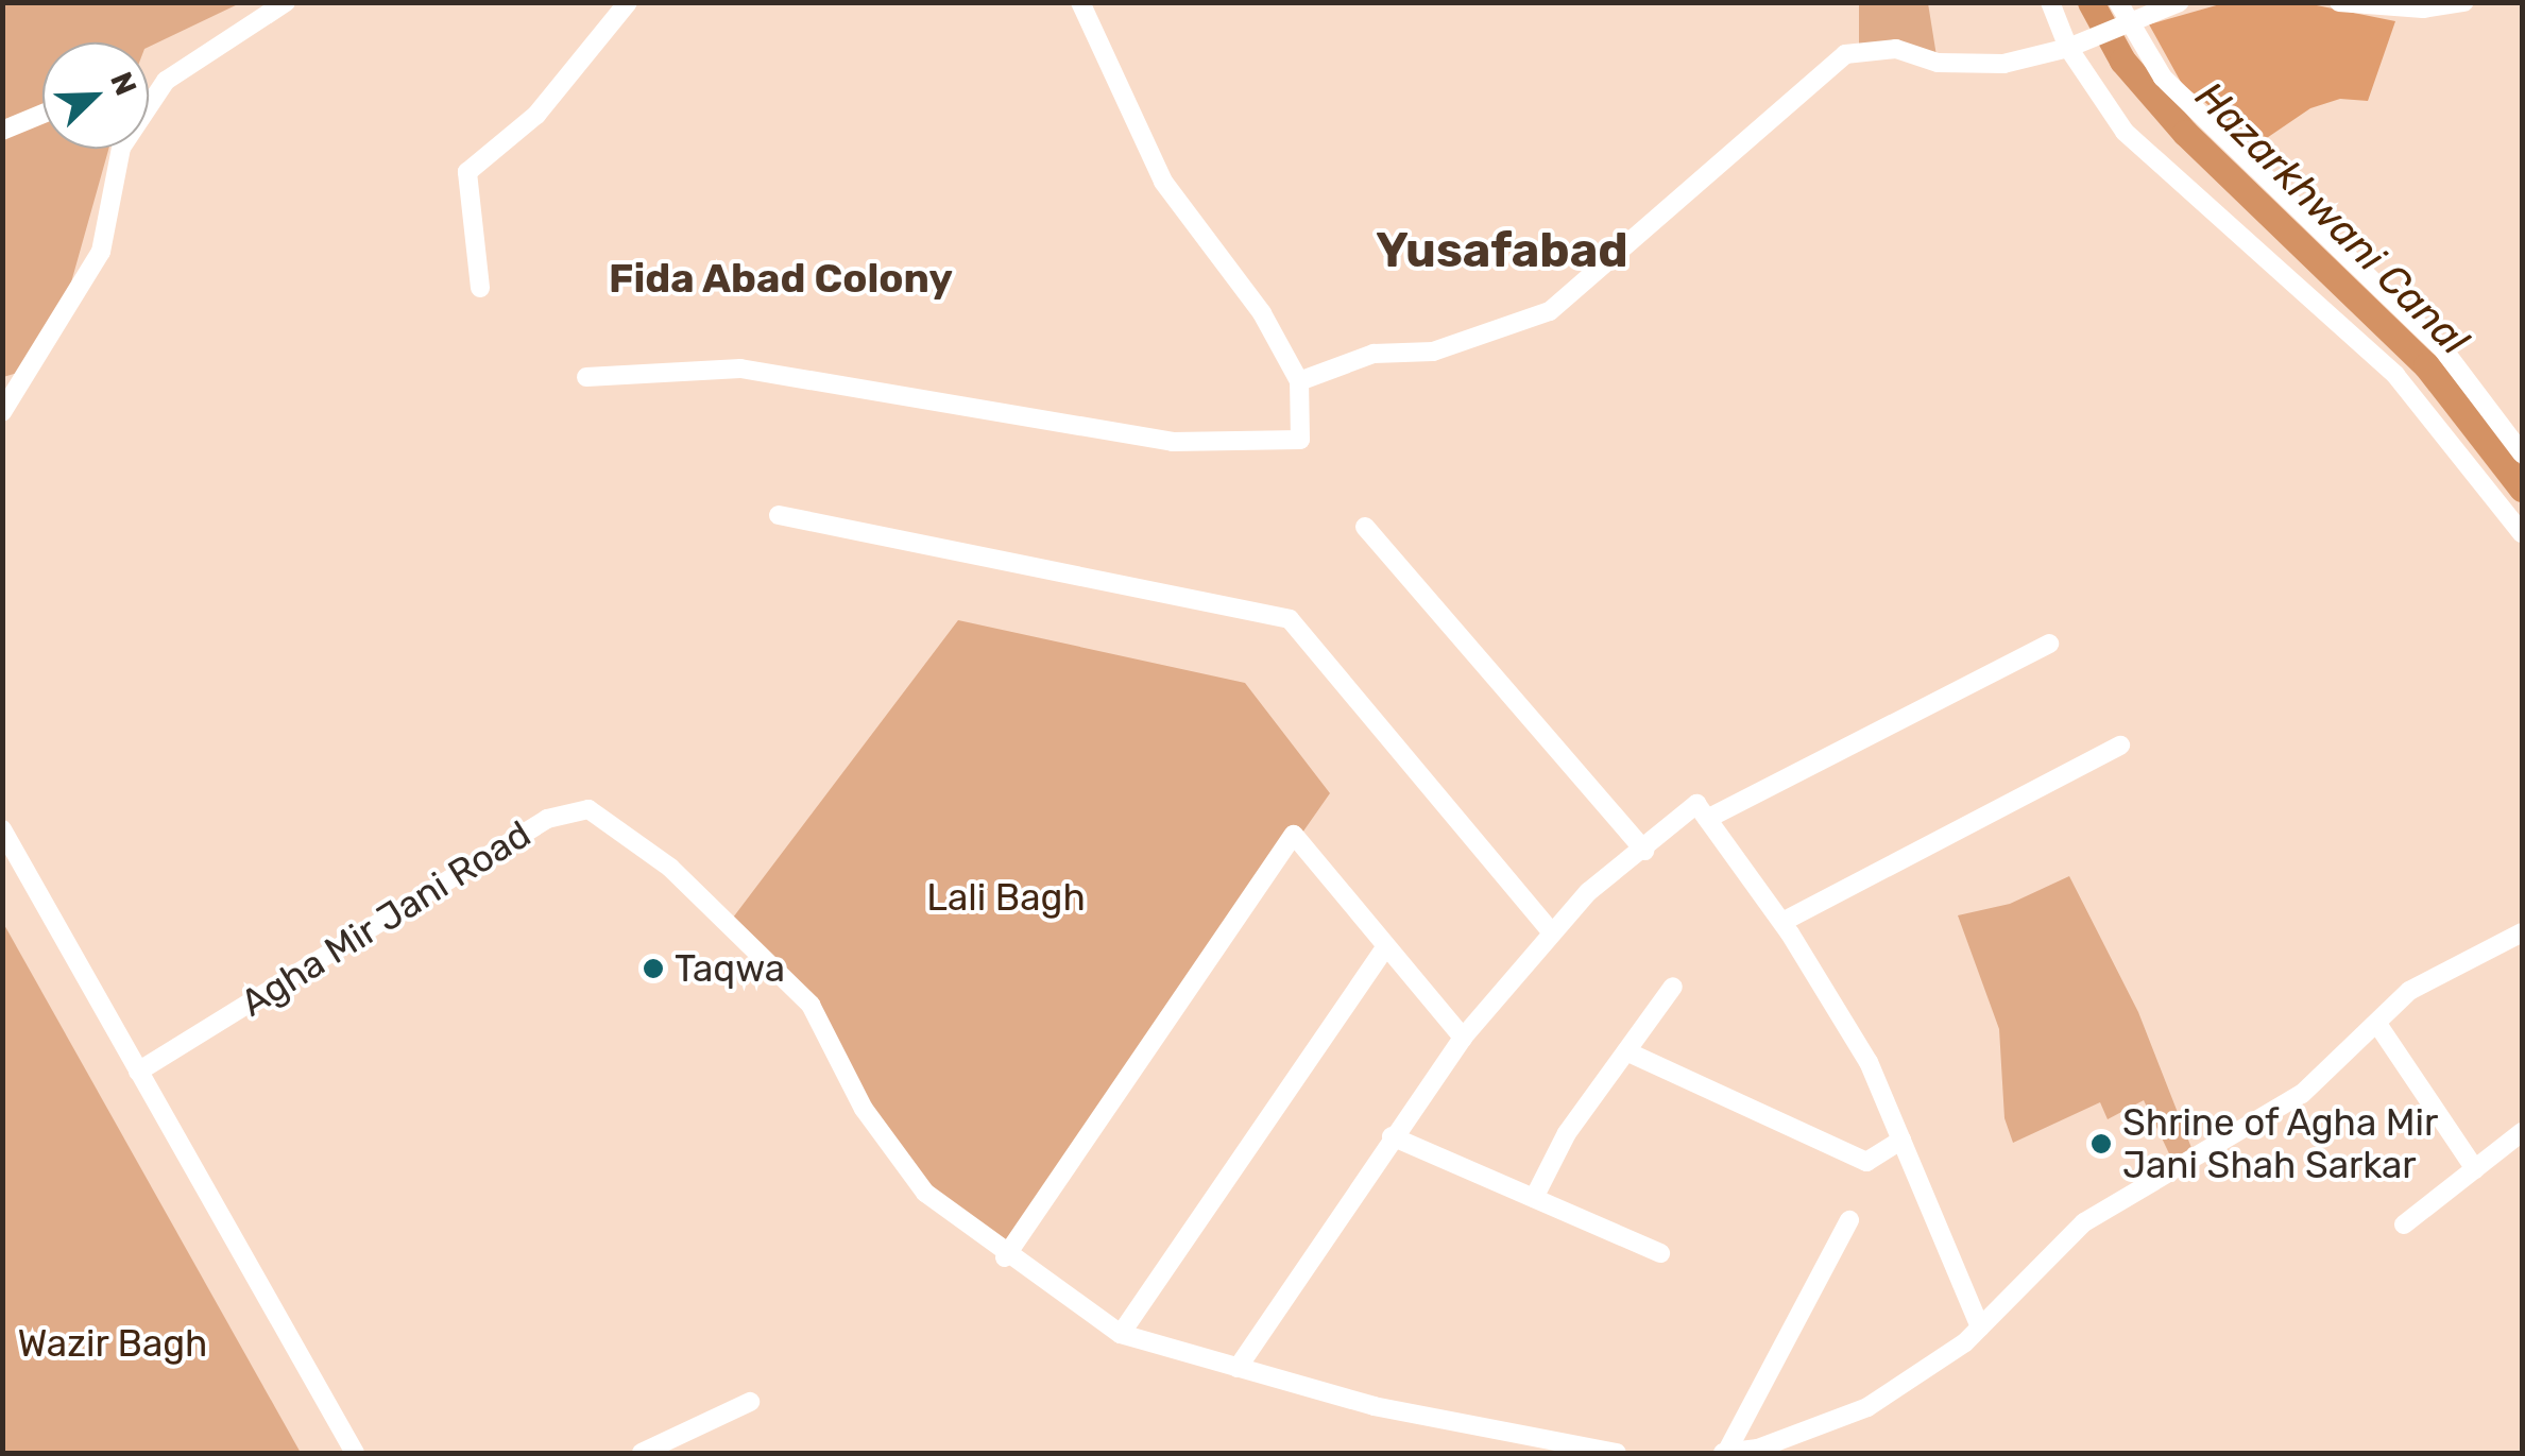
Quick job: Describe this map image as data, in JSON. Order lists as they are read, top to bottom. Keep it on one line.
{"streets":{"street":["Agha Mir Jani Road"]},"districts":["Yusafabad","Fida Abad Colony"],"water":["Hazarkhwani Canal"],"parks":["Lali Bagh","Wazir Bagh"],"places":["Taqwa","Shrine of Agha Mir Jani Shah Sarkar"],"north":"top right"}
